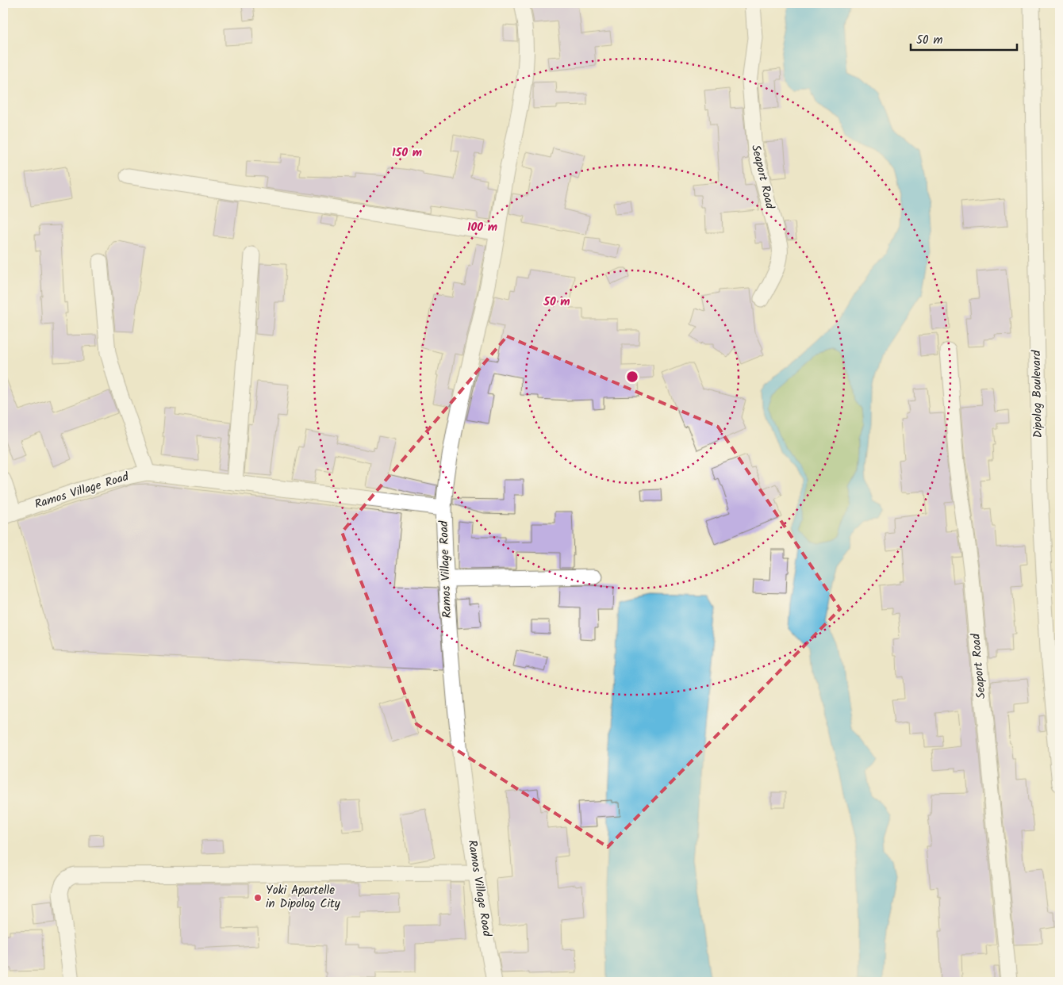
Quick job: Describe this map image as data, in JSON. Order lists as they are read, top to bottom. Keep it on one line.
{"streets":{"street":["Seaport Road","Dipolog Boulevard","Ramos Village Road"]},"places":["Yoki Apartelle in Dipolog City"],"scale_bar":"50 m","rings":["150 m","100 m","50 m"]}
